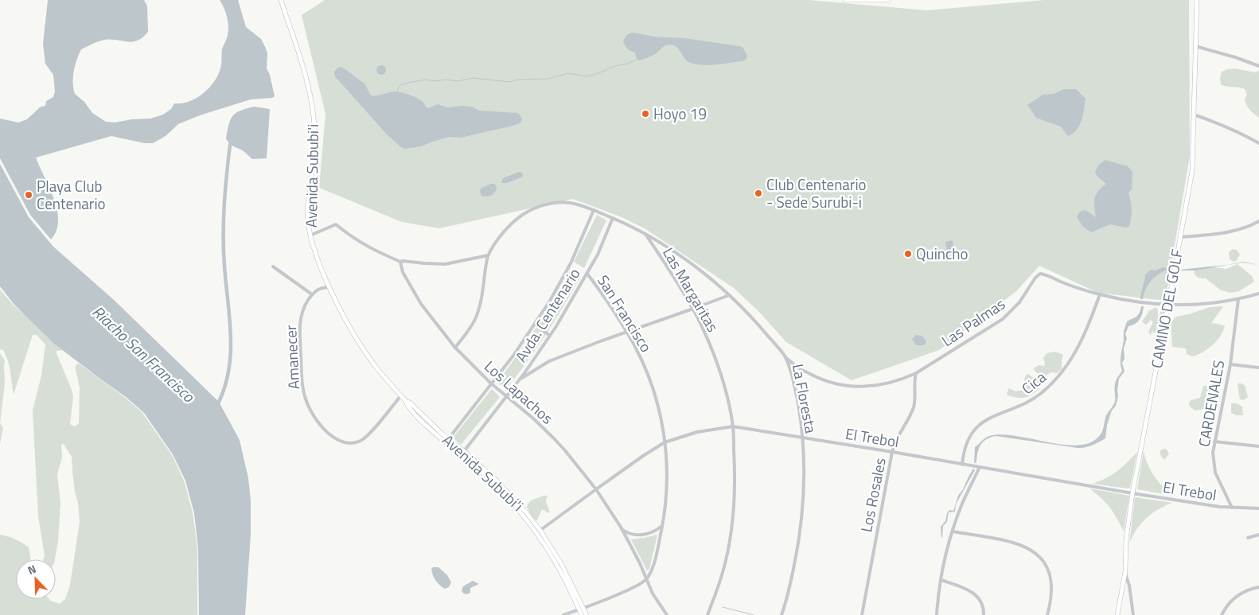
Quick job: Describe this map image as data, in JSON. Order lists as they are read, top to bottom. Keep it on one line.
{"streets":{"street":["Avenida Sububi'i","Las Margaritas","CAMINO DEL GOLF","San Francisco","Avda. Centenario","Las Palmas","Amanecer","Cica","Los Lapachos","La Floresta","CARDENALES","El Trebol","Los Rosales"]},"crossings":[["Avenida Sububi'i","Avda. Centenario"],["Avenida Sububi'i","Amanecer"],["Avenida Sububi'i","El Trebol"],["Las Margaritas","La Floresta"],["Las Margaritas","El Trebol"],["CAMINO DEL GOLF","Las Palmas"],["CAMINO DEL GOLF","El Trebol"],["San Francisco","Avda. Centenario"],["San Francisco","Los Lapachos"],["San Francisco","El Trebol"],["Avda. Centenario","Los Lapachos"],["Avda. Centenario","La Floresta"],["Las Palmas","Cica"],["Las Palmas","La Floresta"],["Las Palmas","CARDENALES"],["Las Palmas","Los Rosales"],["Cica","El Trebol"],["Los Lapachos","El Trebol"],["La Floresta","El Trebol"],["CARDENALES","El Trebol"],["El Trebol","Los Rosales"]],"water":["Riacho San Francisco"],"places":["Hoyo 19","Club Centenario - Sede Surubi-i","Playa Club Centenario","Quincho"],"north":"top left"}
